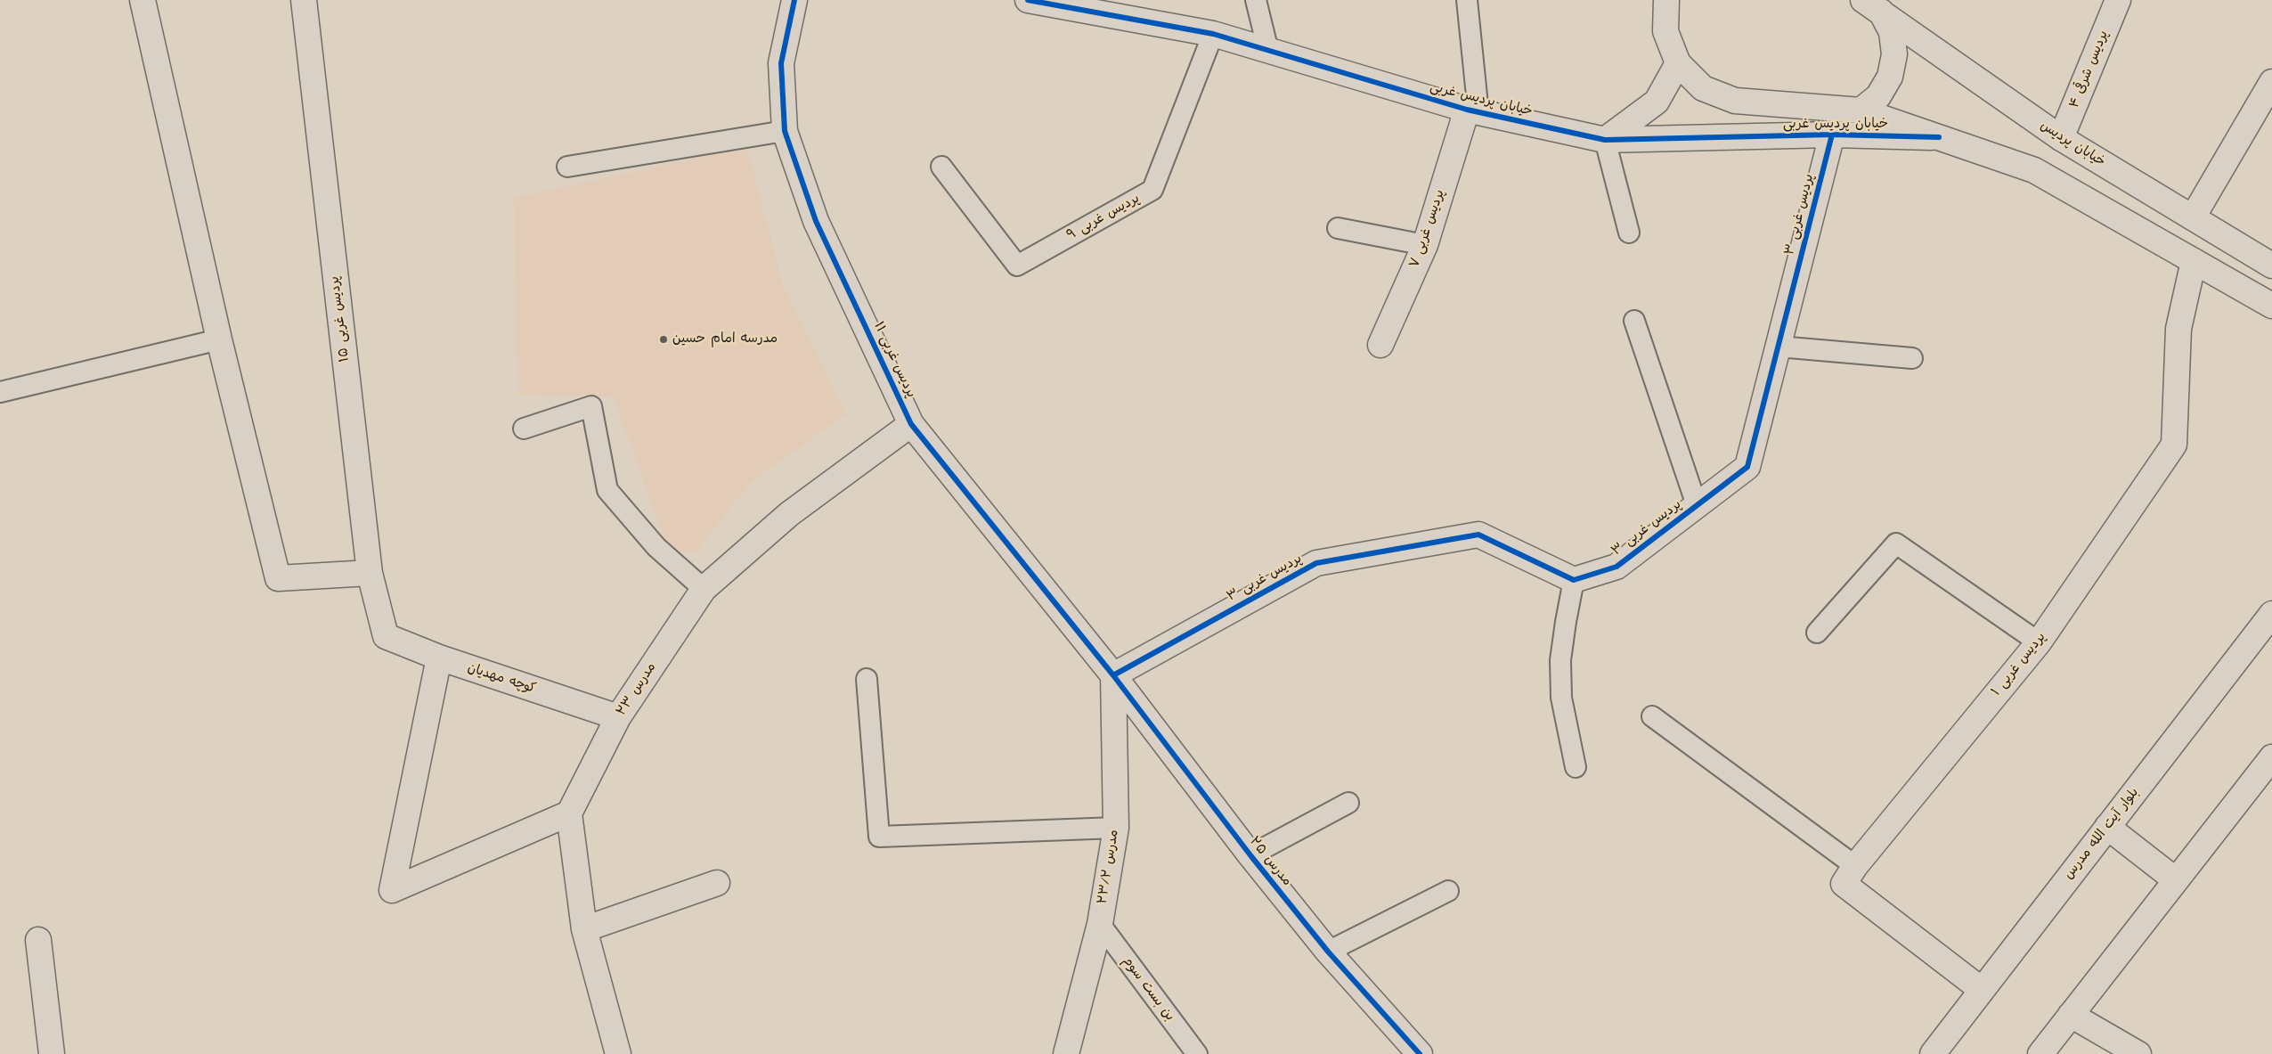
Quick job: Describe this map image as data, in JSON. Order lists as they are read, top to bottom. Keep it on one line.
{"streets":{"street":["پردیس شرقی ۴","خیابان پردیس غربی","خیابان پردیس","پردیس غربی ۳","پردیس غربی ۷","پردیس غربی ۱۵","پردیس غربی ۱۱","پردیس غربی ۱","کوچه مهدیان","مدرس ۲۳","بلوار آیت الله مدرس","مدرس ۲۵","مدرس ۲۳/۲"],"lane":["پردیس غربی ۹","بن بست سوم"]},"crossings":[["پردیس شرقی ۴","خیابان پردیس"],["خیابان پردیس غربی","پردیس غربی ۳"],["خیابان پردیس غربی","پردیس غربی ۹"],["خیابان پردیس غربی","پردیس غربی ۷"],["پردیس غربی ۳","پردیس غربی ۱۱"],["پردیس غربی ۳","مدرس ۲۵"],["پردیس غربی ۳","مدرس ۲۳/۲"],["پردیس غربی ۱۵","کوچه مهدیان"],["پردیس غربی ۱۱","مدرس ۲۳"],["پردیس غربی ۱۱","مدرس ۲۵"],["پردیس غربی ۱۱","مدرس ۲۳/۲"],["پردیس غربی ۱","بلوار آیت الله مدرس"],["کوچه مهدیان","مدرس ۲۳"],["مدرس ۲۵","مدرس ۲۳/۲"],["مدرس ۲۳/۲","بن بست سوم"]],"places":["مدرسه امام حسین"]}
